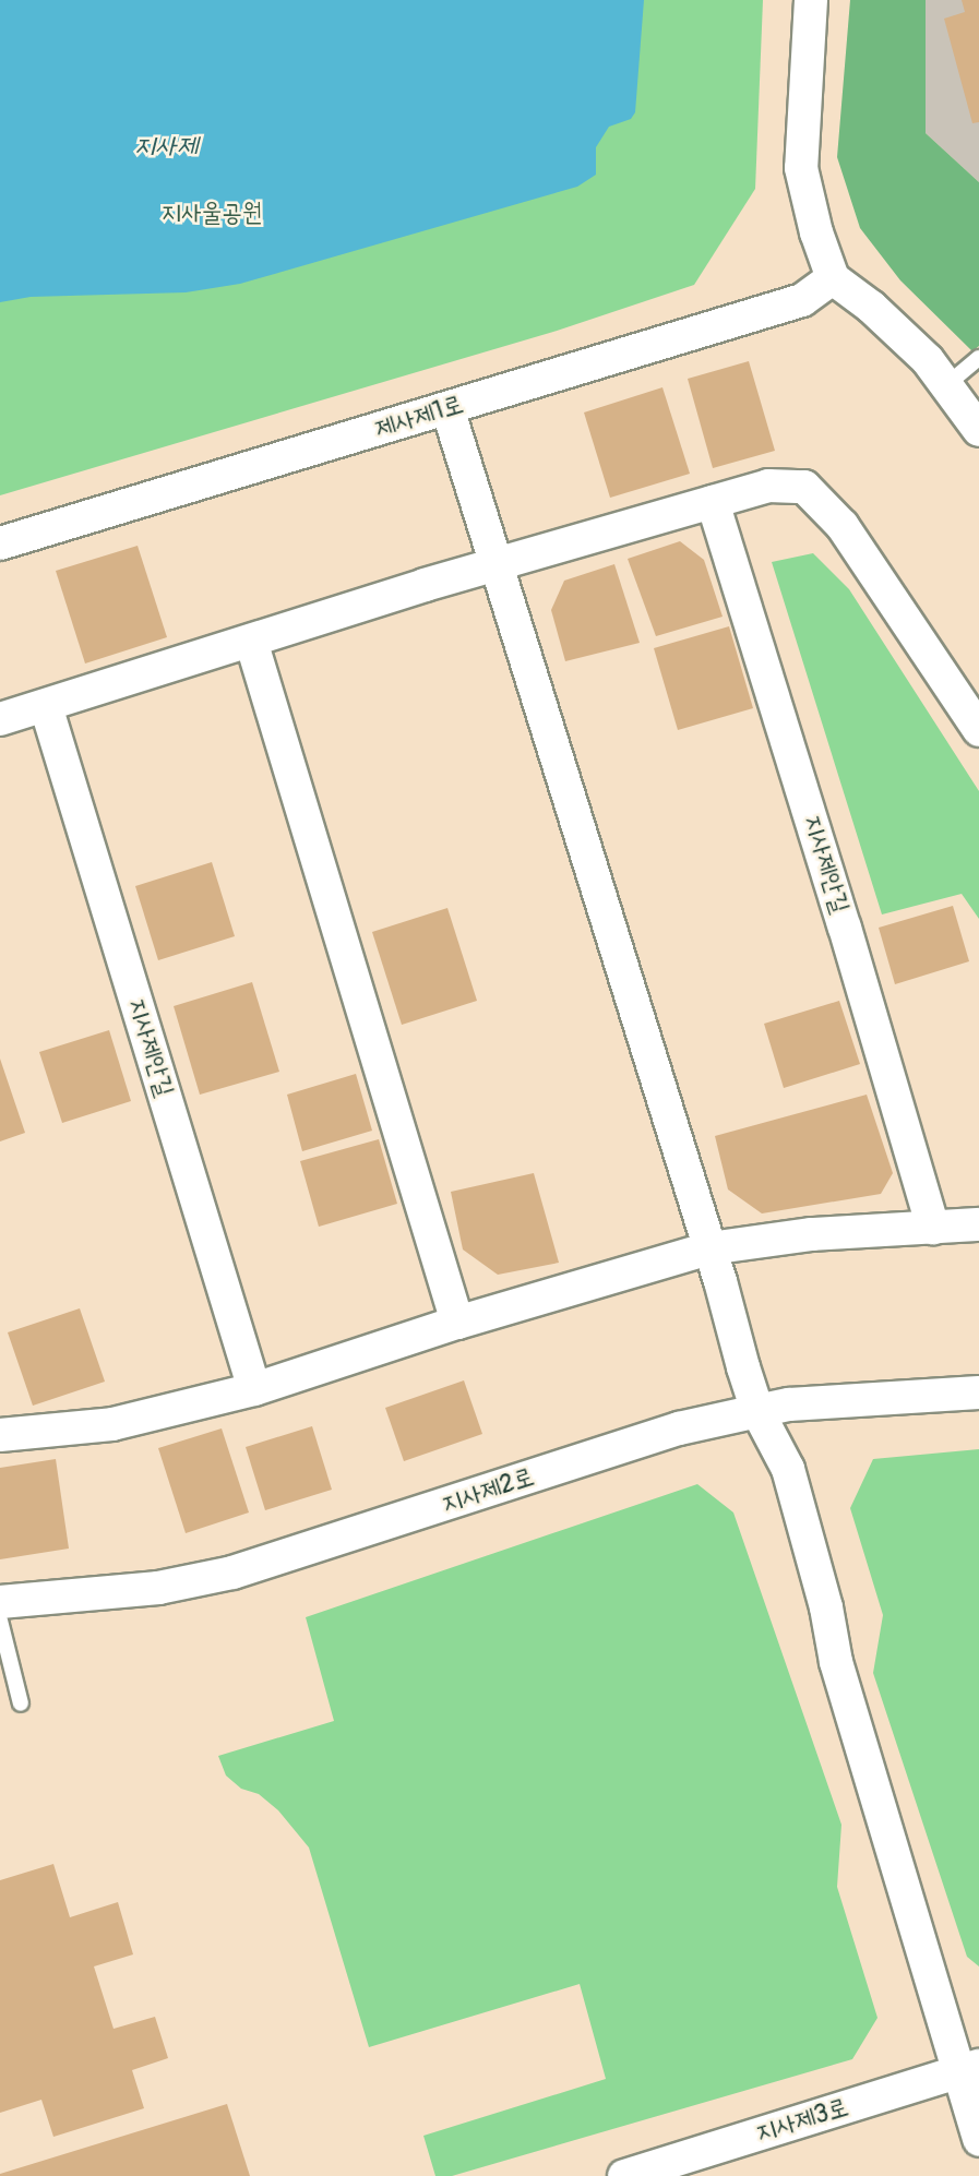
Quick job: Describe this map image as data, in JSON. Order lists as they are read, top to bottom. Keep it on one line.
{"streets":{"street":["제사제1로","지사제안길","지사제2로","지사제3로"]},"water":["지사제"],"parks":["지사울공원"]}
